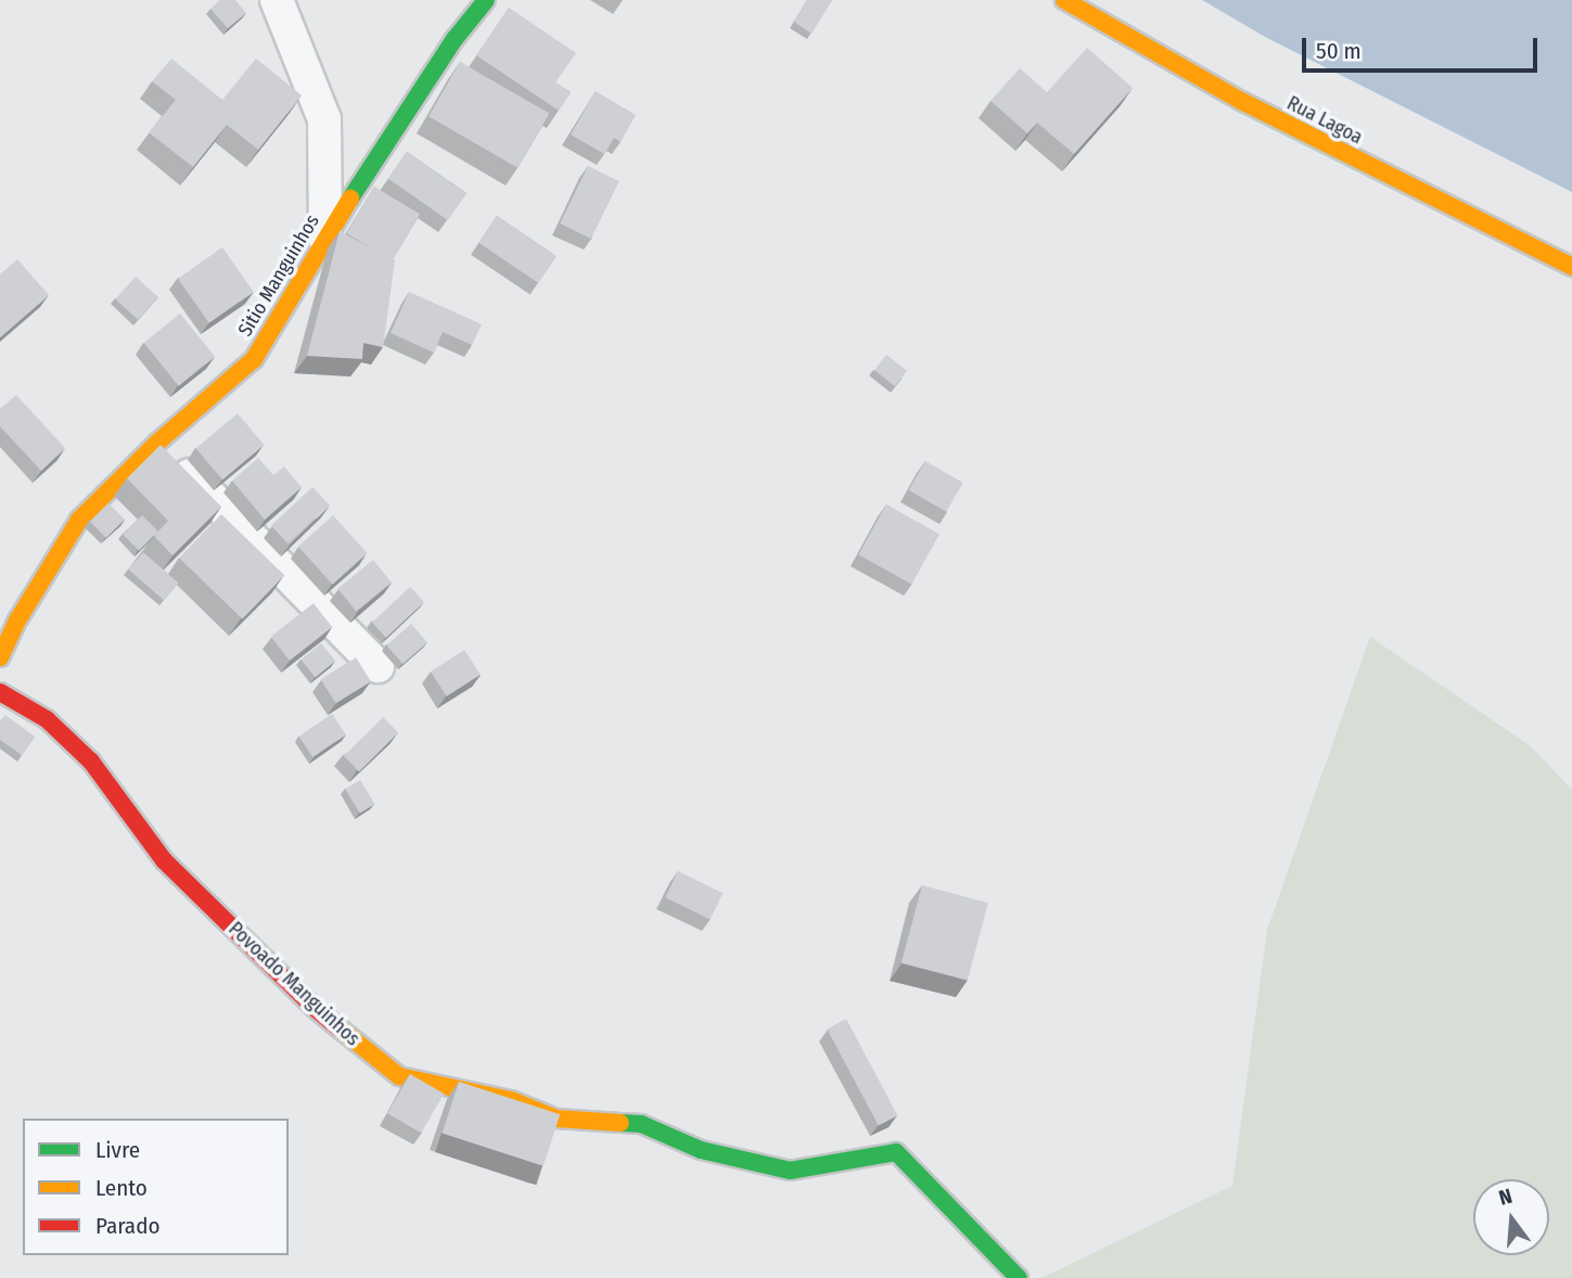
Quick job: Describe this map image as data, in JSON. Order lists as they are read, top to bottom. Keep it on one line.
{"streets":{"street":["Rua Lagoa","Sitio Manguinhos","Povoado Manguinhos"]},"legend":["Livre","Lento","Parado"],"scale_bar":"50 m","north":"top"}
